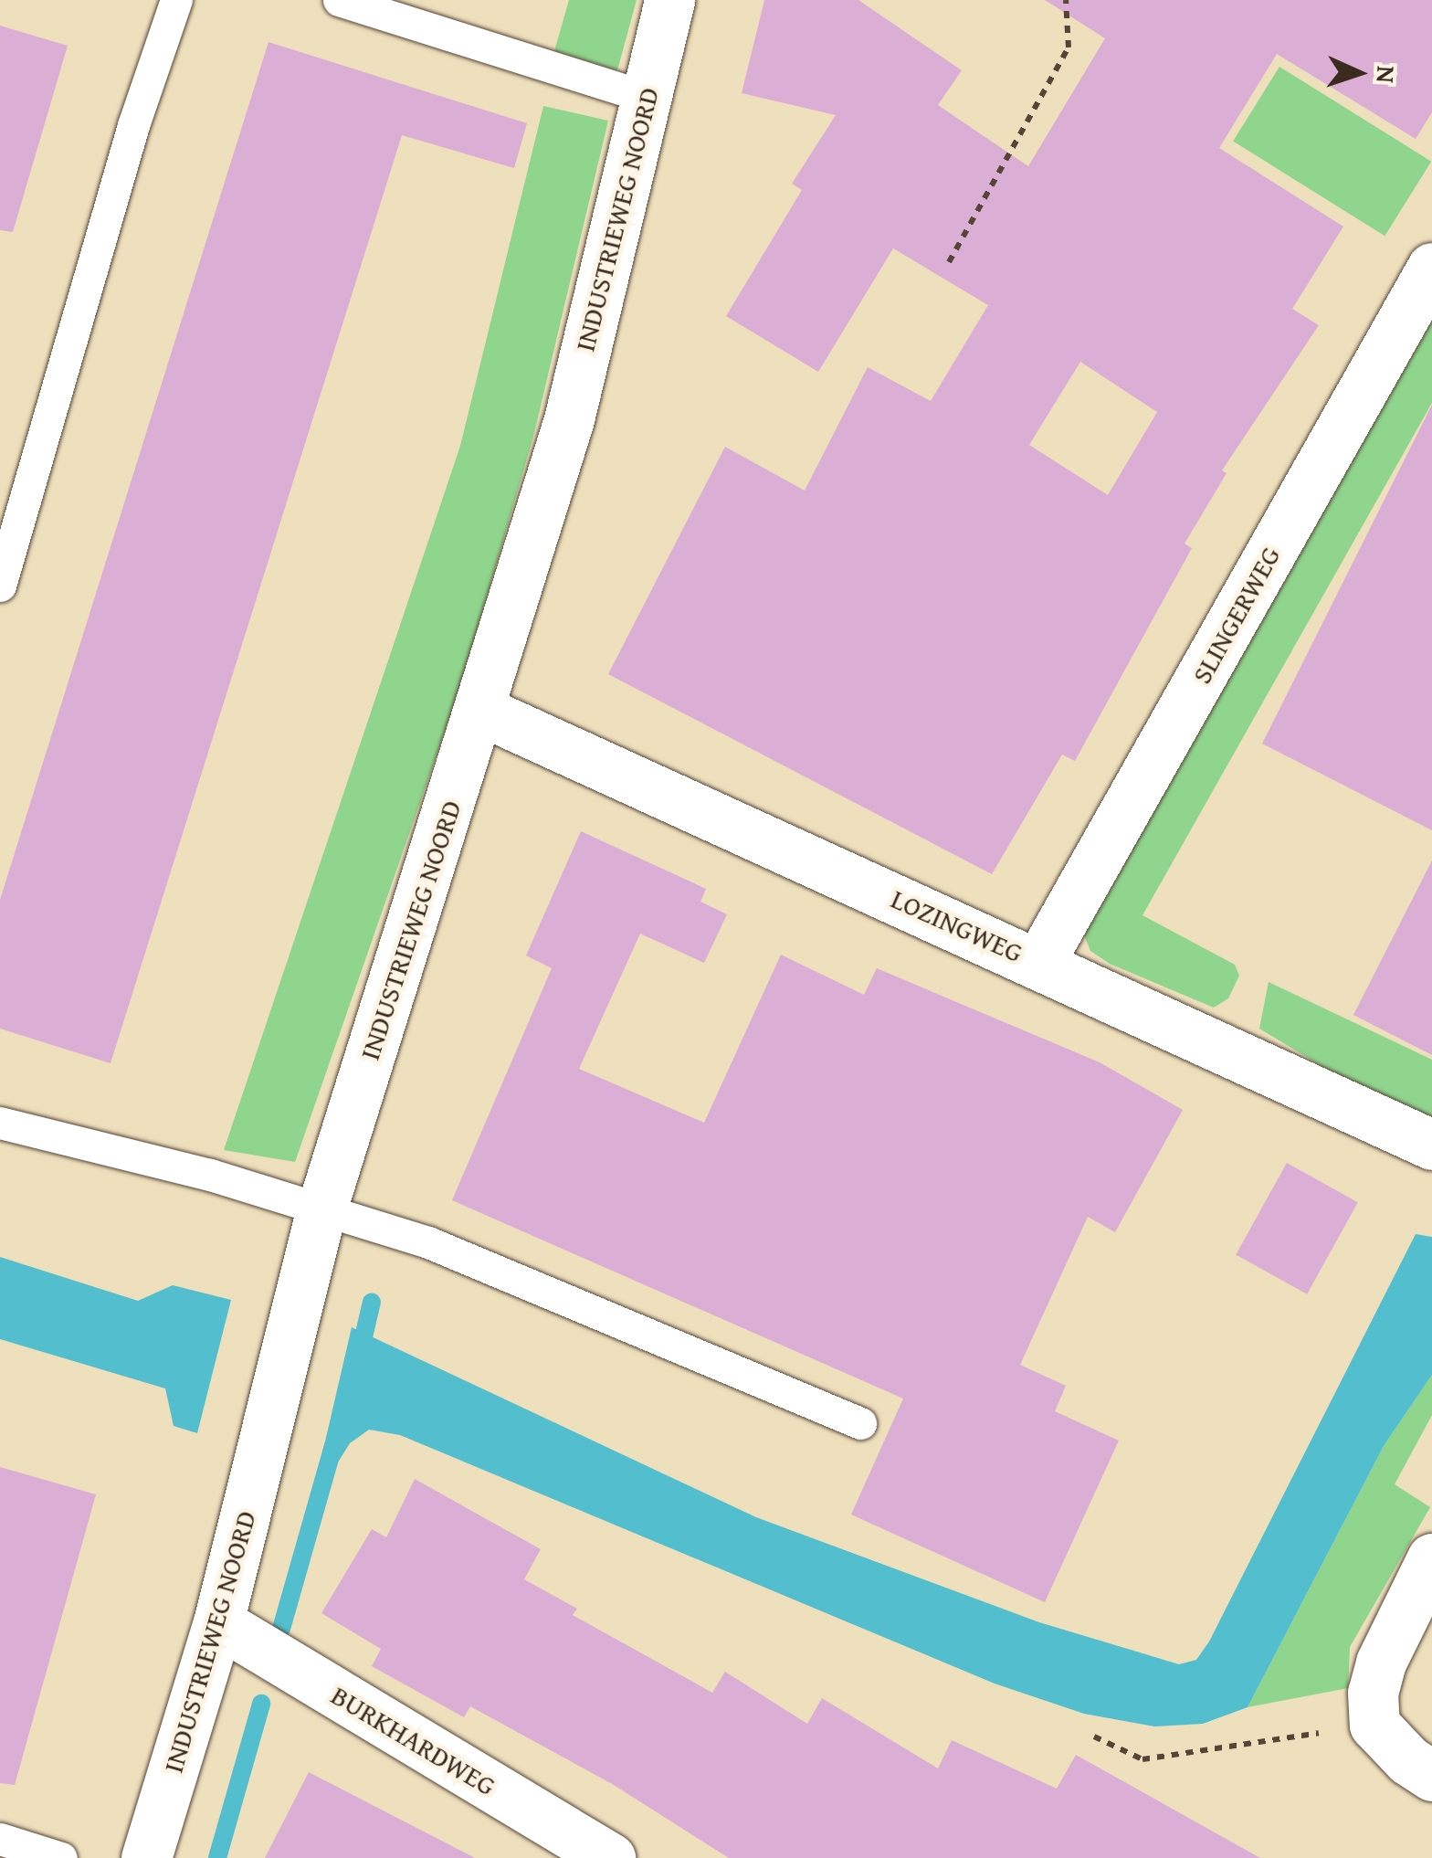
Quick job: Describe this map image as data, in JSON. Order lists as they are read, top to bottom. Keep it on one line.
{"streets":{"street":["INDUSTRIEWEG NOORD","SLINGERWEG","LOZINGWEG","BURKHARDWEG"]},"crossings":[["INDUSTRIEWEG NOORD","LOZINGWEG"],["INDUSTRIEWEG NOORD","BURKHARDWEG"],["SLINGERWEG","LOZINGWEG"]],"north":"right"}
